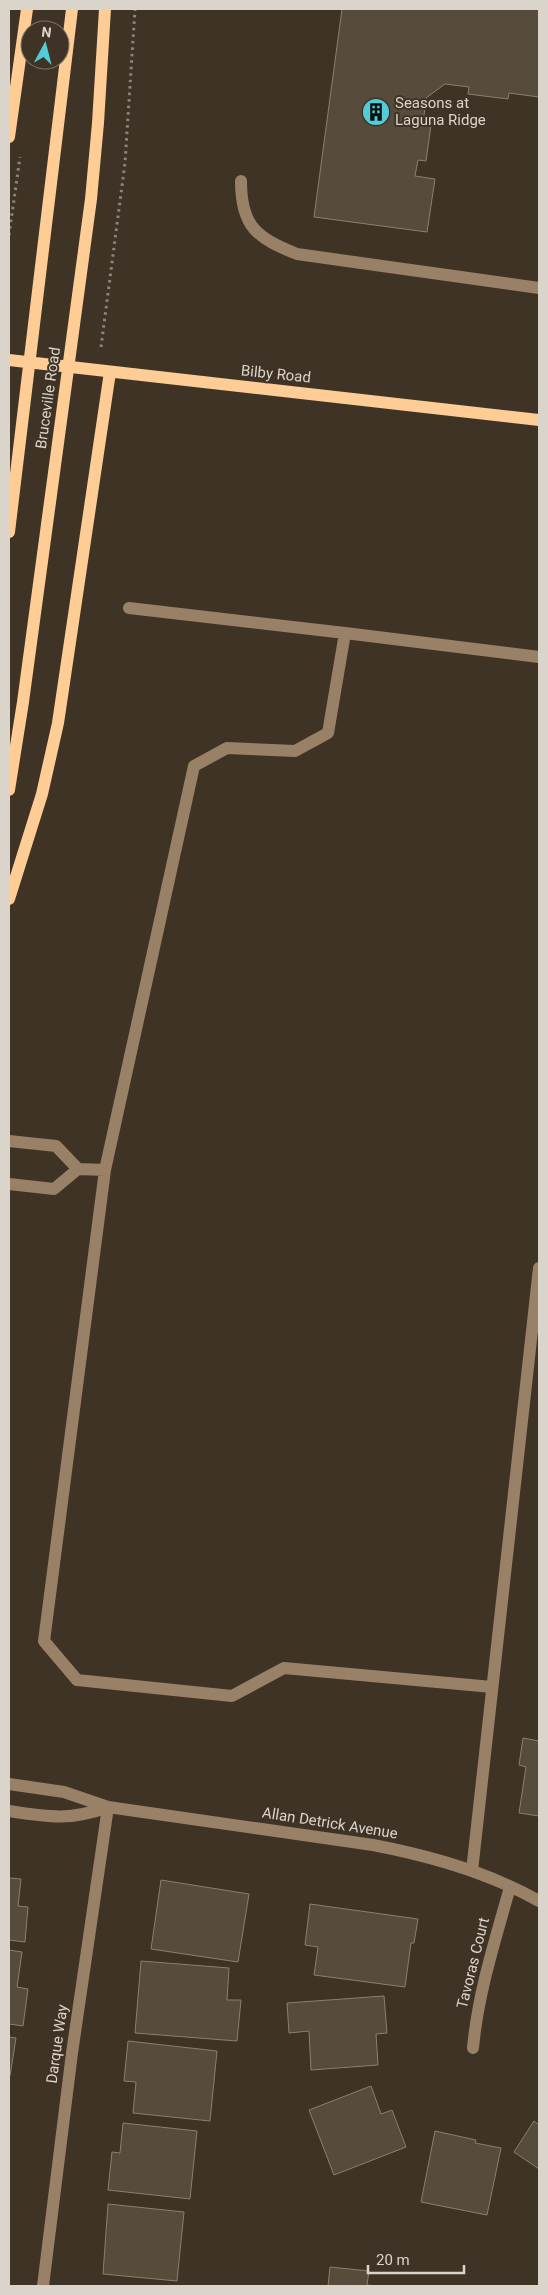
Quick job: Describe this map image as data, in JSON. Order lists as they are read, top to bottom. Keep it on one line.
{"streets":{"main road":["Bilby Road","Bruceville Road"],"street":["Allan Detrick Avenue","Tavoras Court","Darque Way"]},"crossings":[["Bilby Road","Bruceville Road"],["Allan Detrick Avenue","Tavoras Court"],["Allan Detrick Avenue","Darque Way"]],"places":{"building":["Seasons at Laguna Ridge"]},"scale_bar":"20 m","north":"top"}
